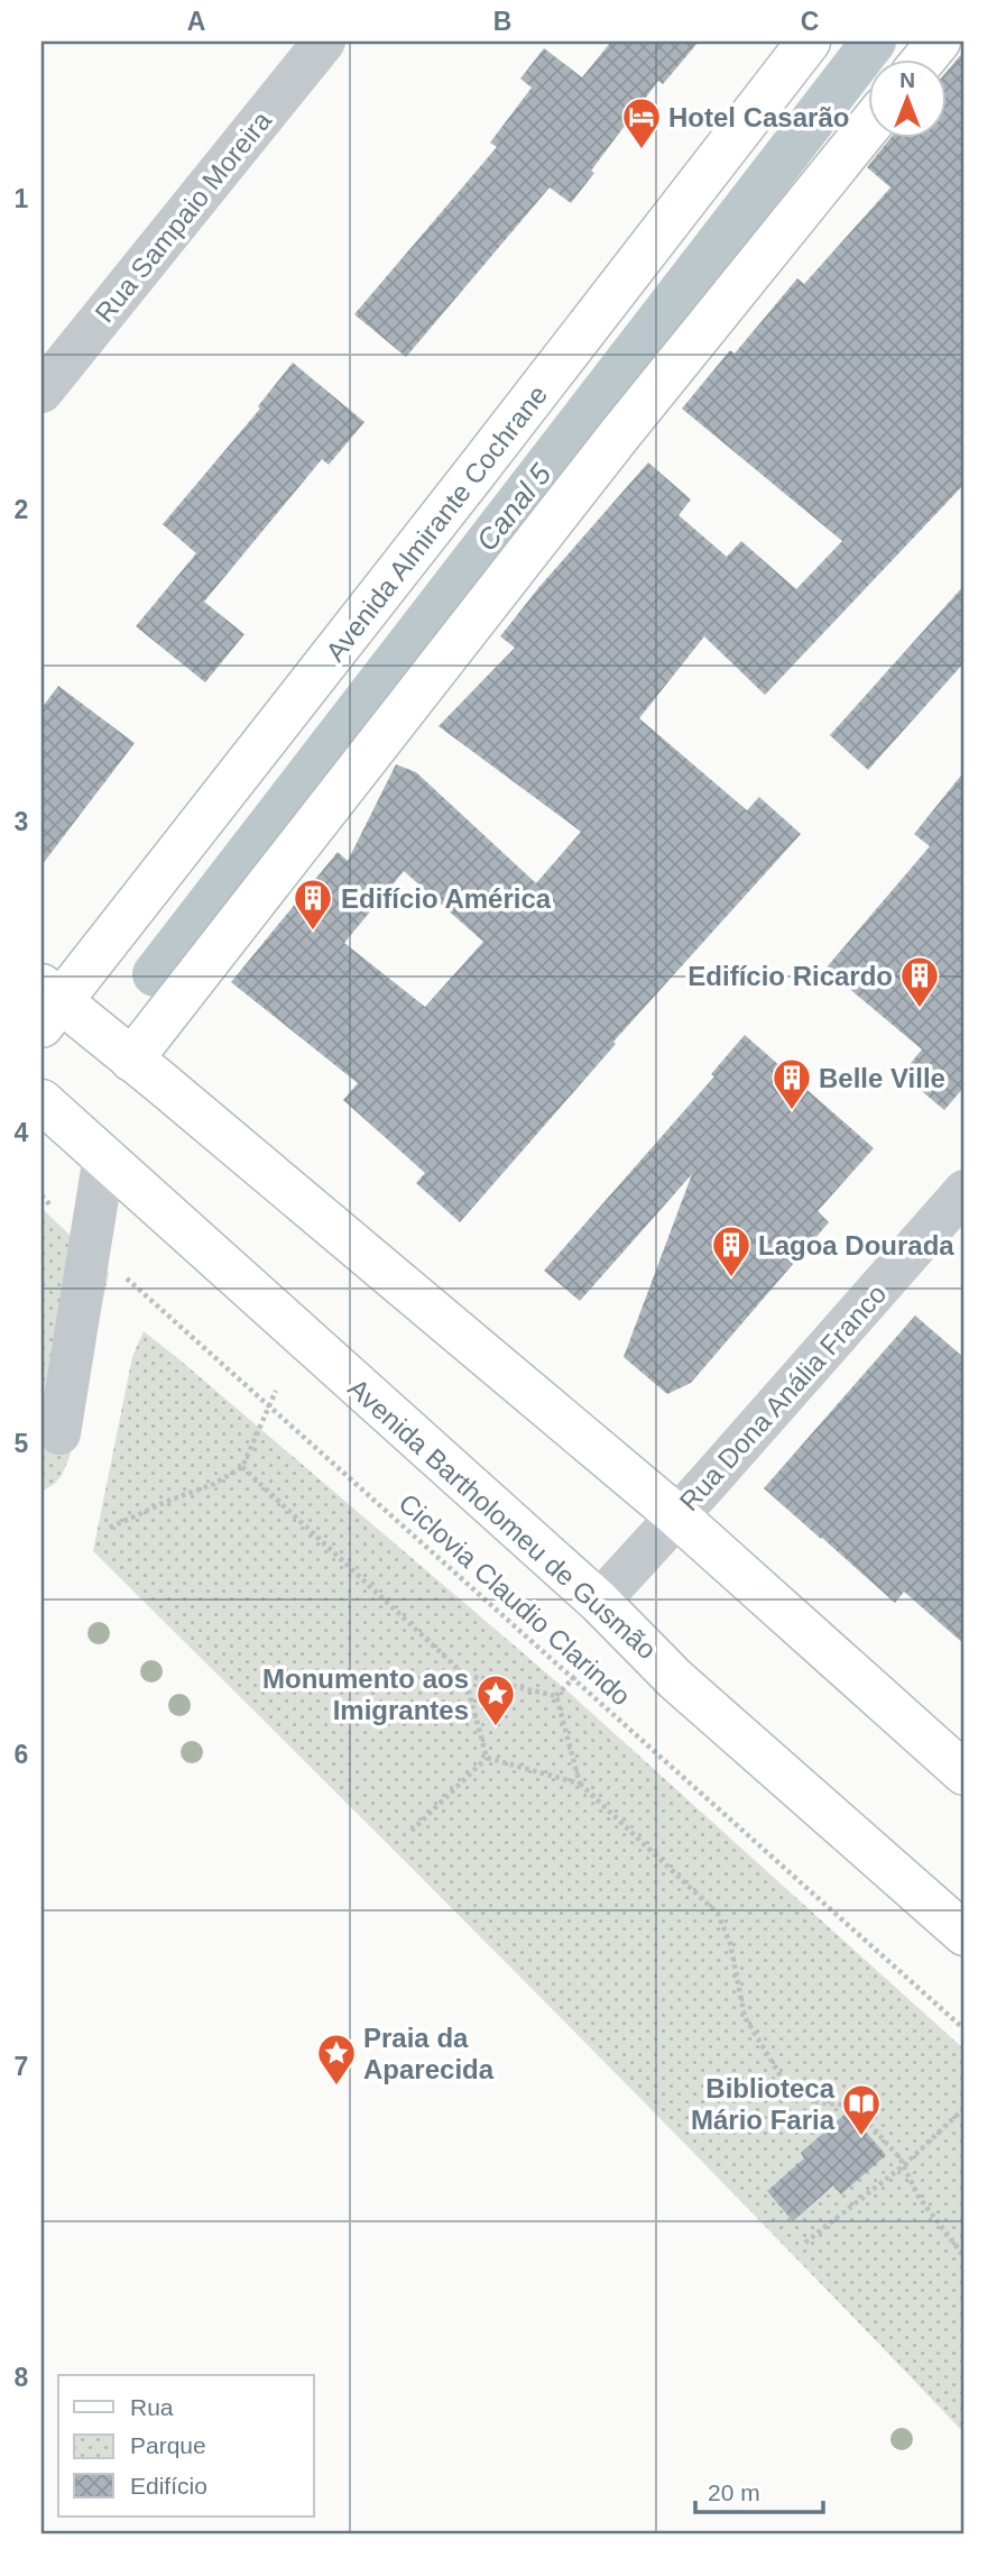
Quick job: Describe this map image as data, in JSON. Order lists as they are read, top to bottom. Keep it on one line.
{"streets":{"main road":["Avenida Almirante Cochrane","Avenida Bartholomeu de Gusmão"],"street":["Rua Sampaio Moreira","Rua Dona Anália Franco"],"path":["Ciclovia Claudio Clarindo"]},"crossings":[["Rua Dona Anália Franco","Avenida Bartholomeu de Gusmão"]],"water":["Canal 5"],"places":{"hotel":["Hotel Casarão"],"building":["Edifício América","Edifício Ricardo","Belle Ville","Lagoa Dourada"],"place":["Monumento aos Imigrantes","Praia da Aparecida"],"library":["Biblioteca Mário Faria"]},"legend":["Rua","Parque","Edifício"],"scale_bar":"20 m","north":"top","grid":{"columns":["A","B","C"],"rows":["1","2","3","4","5","6","7","8"]}}
